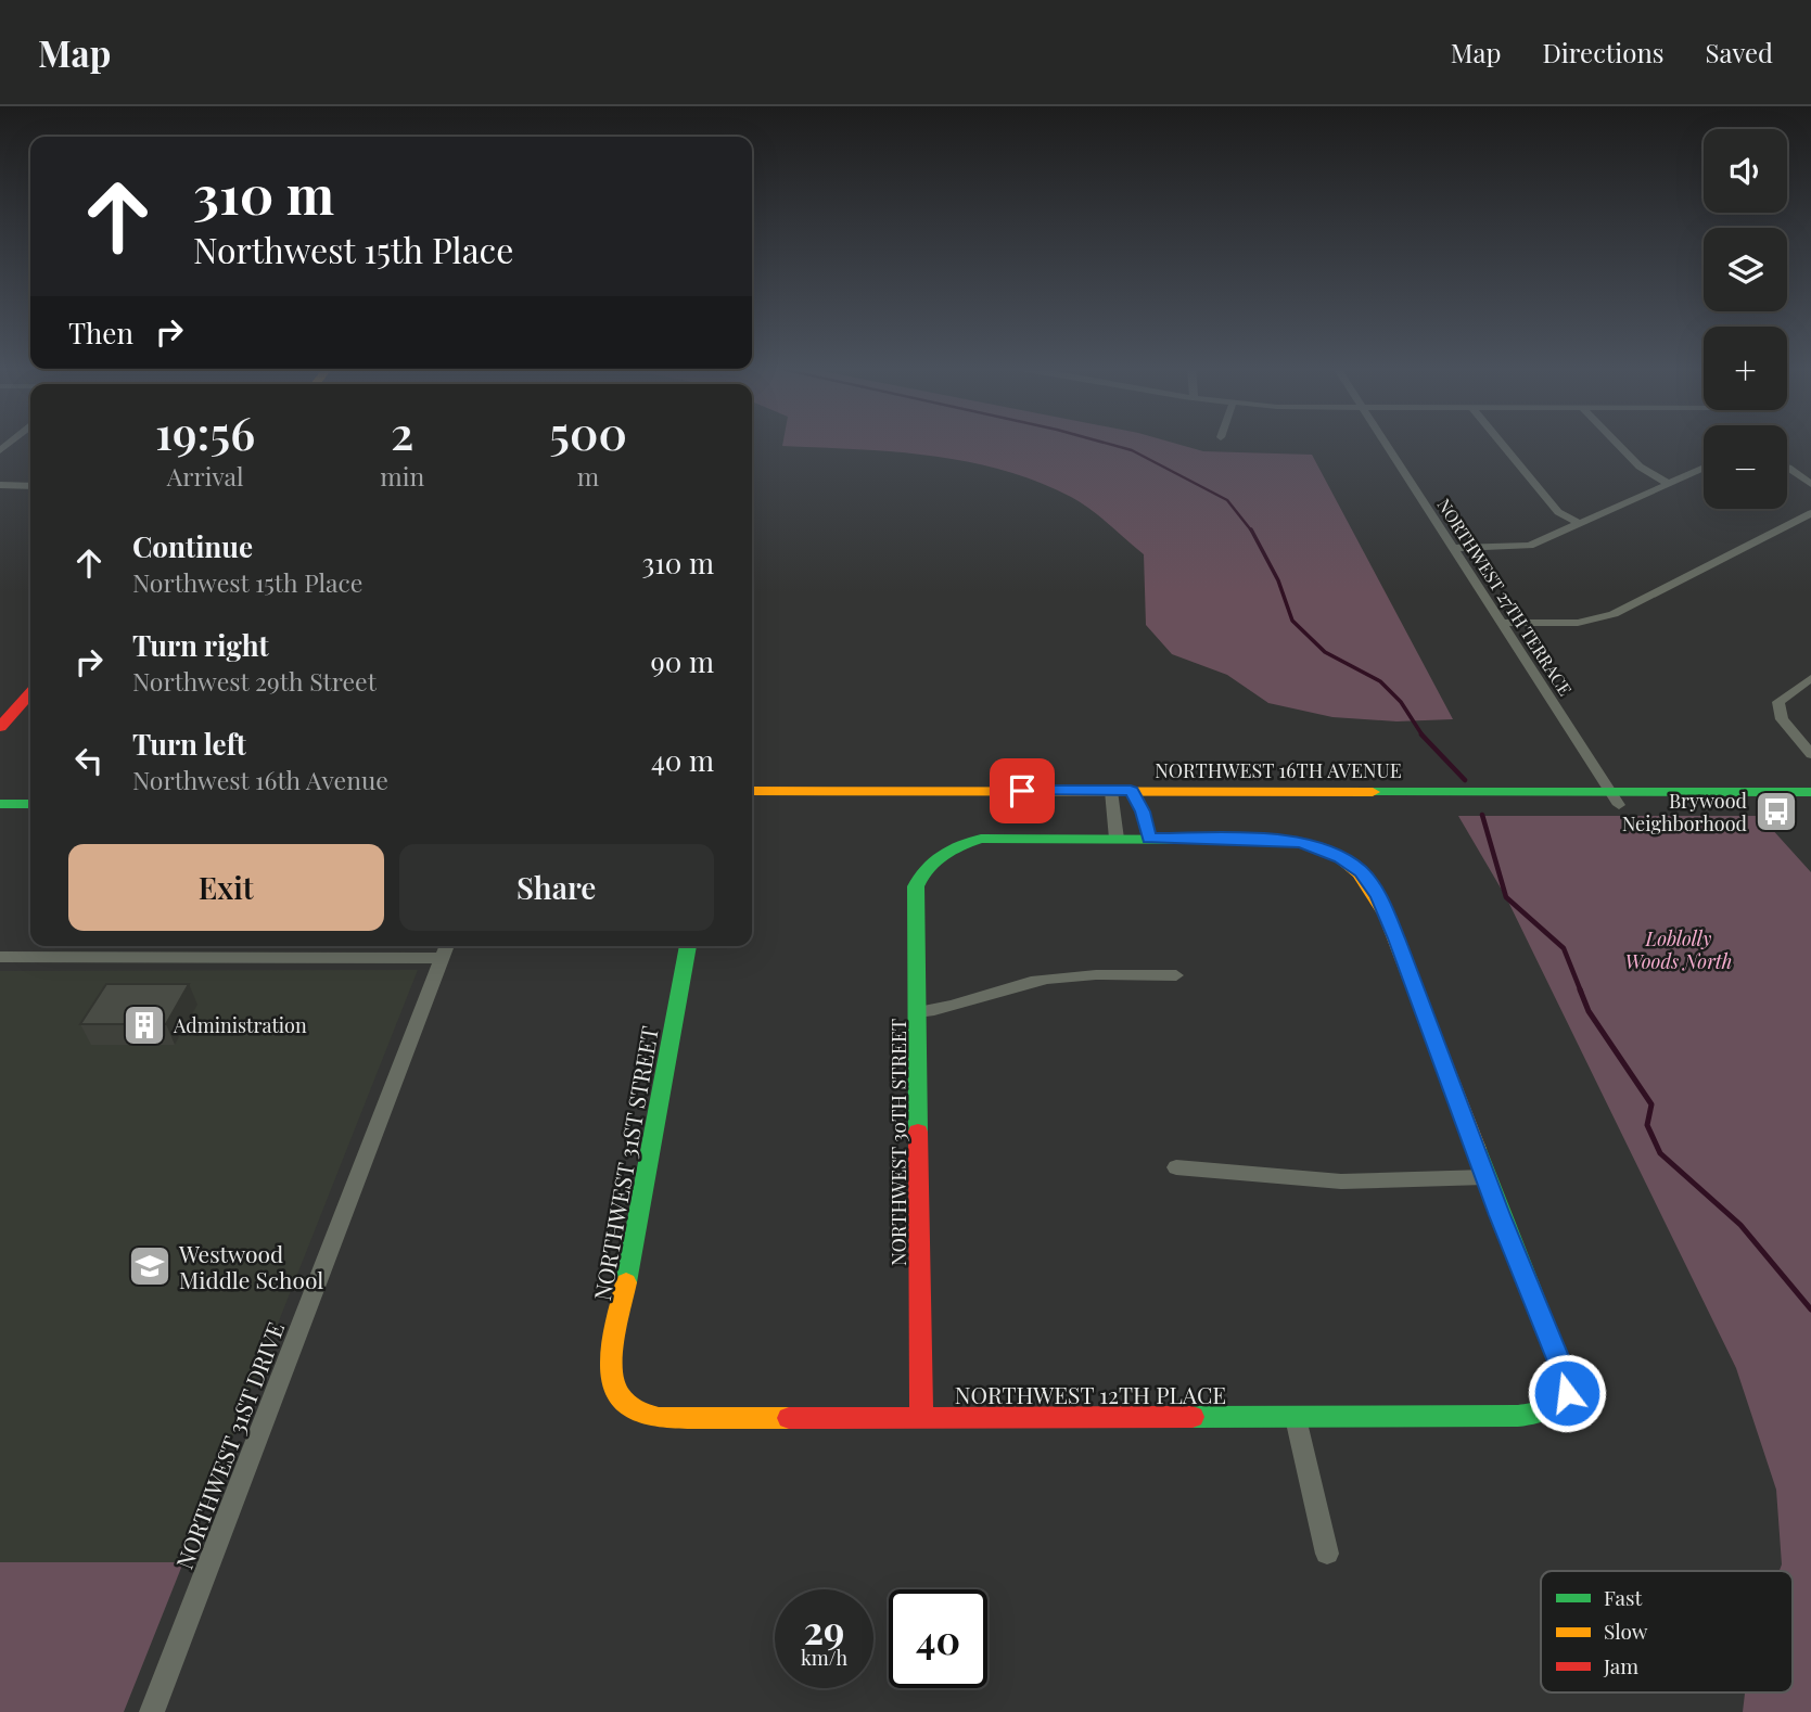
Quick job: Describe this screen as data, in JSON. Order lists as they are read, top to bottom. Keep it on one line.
{"streets":{"street":["NORTHWEST 27TH TERRACE","NORTHWEST 16TH AVENUE","NORTHWEST 30TH STREET","NORTHWEST 31ST STREET","NORTHWEST 12TH PLACE","NORTHWEST 31ST DRIVE"]},"crossings":[["NORTHWEST 27TH TERRACE","NORTHWEST 16TH AVENUE"],["NORTHWEST 30TH STREET","NORTHWEST 12TH PLACE"],["NORTHWEST 31ST STREET","NORTHWEST 12TH PLACE"]],"parks":["Loblolly Woods North"],"places":{"bus stop":["Brywood Neighborhood"],"building":["Administration"],"school or university":["Westwood Middle School"]},"legend":["Fast","Slow","Jam"],"page":{"header":"Map","nav":["Map","Directions","Saved"],"map_buttons":["+","−"],"turn":["310 m","Northwest 15th Place"],"then":"Then","eta":["19:56","Arrival","2","min","500","m"],"list":[{"name":"Continue","note":"Northwest 15th Place","value":"310 m"},{"name":"Turn right","note":"Northwest 29th Street","value":"90 m"},{"name":"Turn left","note":"Northwest 16th Avenue","value":"40 m"}],"buttons":["Exit","Share"],"speed":"29 km/h","limit":"40"}}
